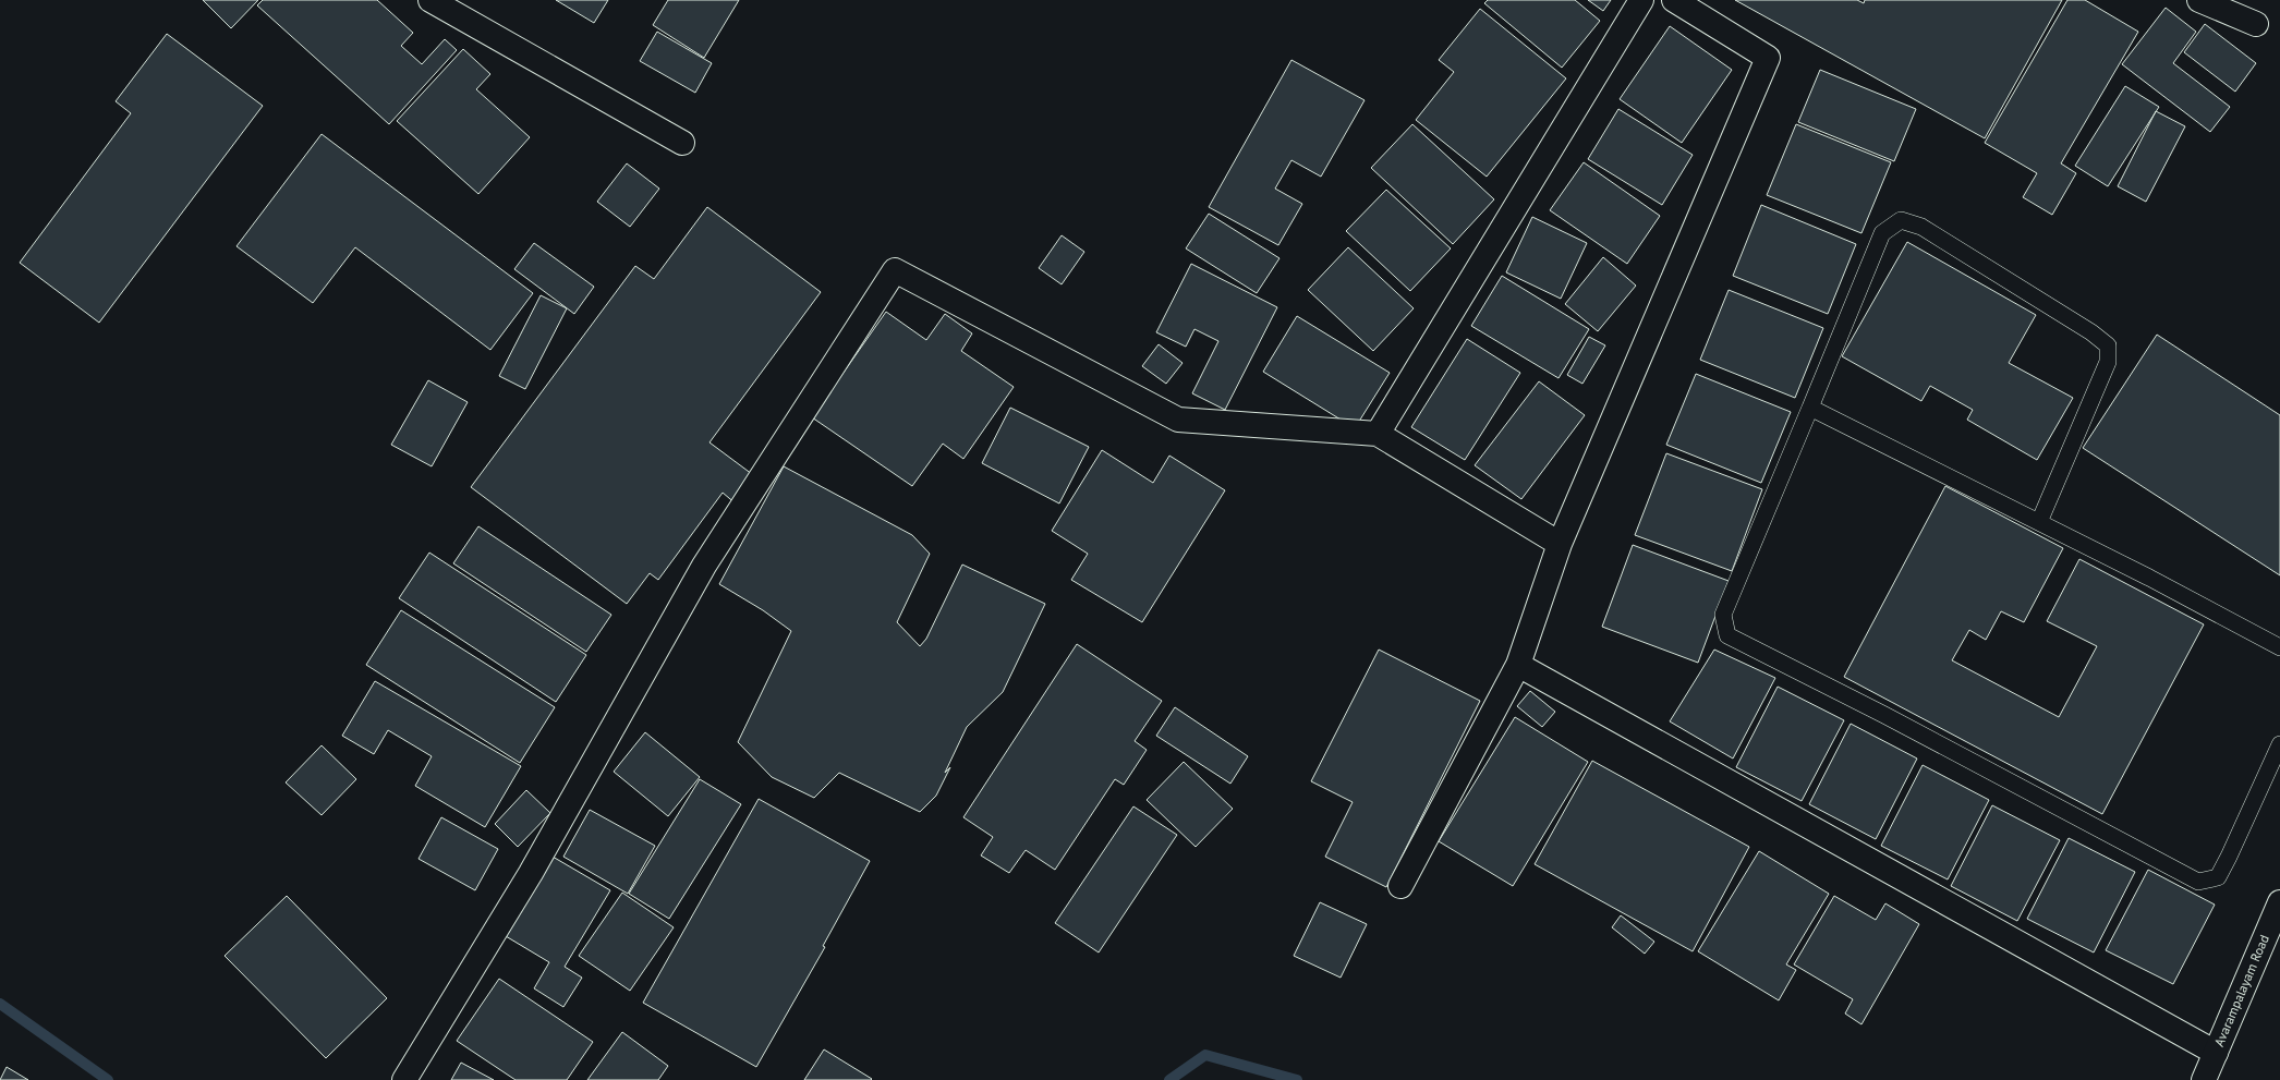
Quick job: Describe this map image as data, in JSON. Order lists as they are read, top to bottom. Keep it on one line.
{"streets":{"street":["Avarampalayam Road"]}}
